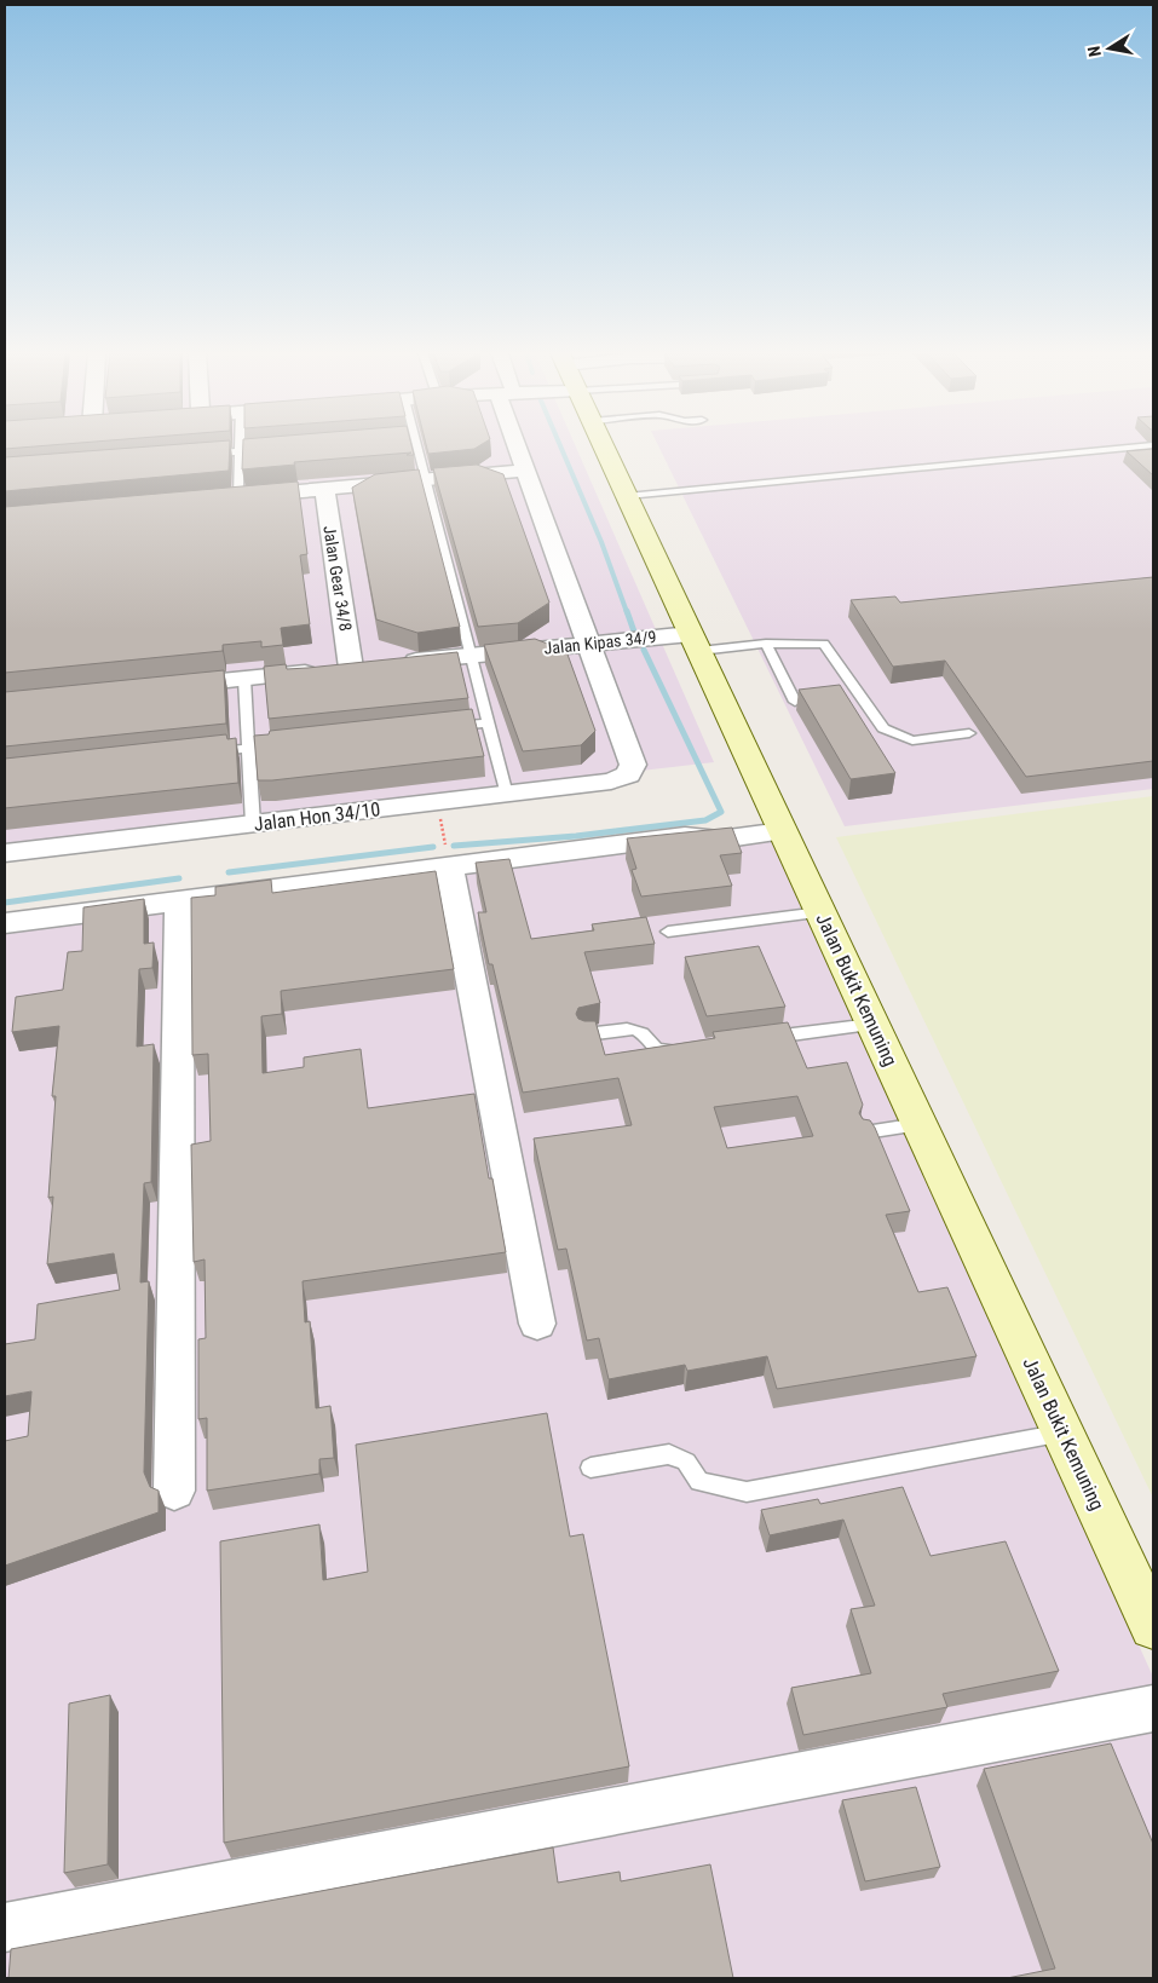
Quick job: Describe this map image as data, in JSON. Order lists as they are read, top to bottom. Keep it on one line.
{"streets":{"main road":["Jalan Bukit Kemuning"],"street":["Jalan Gear 34/8","Jalan Kipas 34/9","Jalan Hon 34/10"]},"crossings":[["Jalan Kipas 34/9","Jalan Hon 34/10"],["Jalan Kipas 34/9","Jalan Bukit Kemuning"]],"north":"left"}
